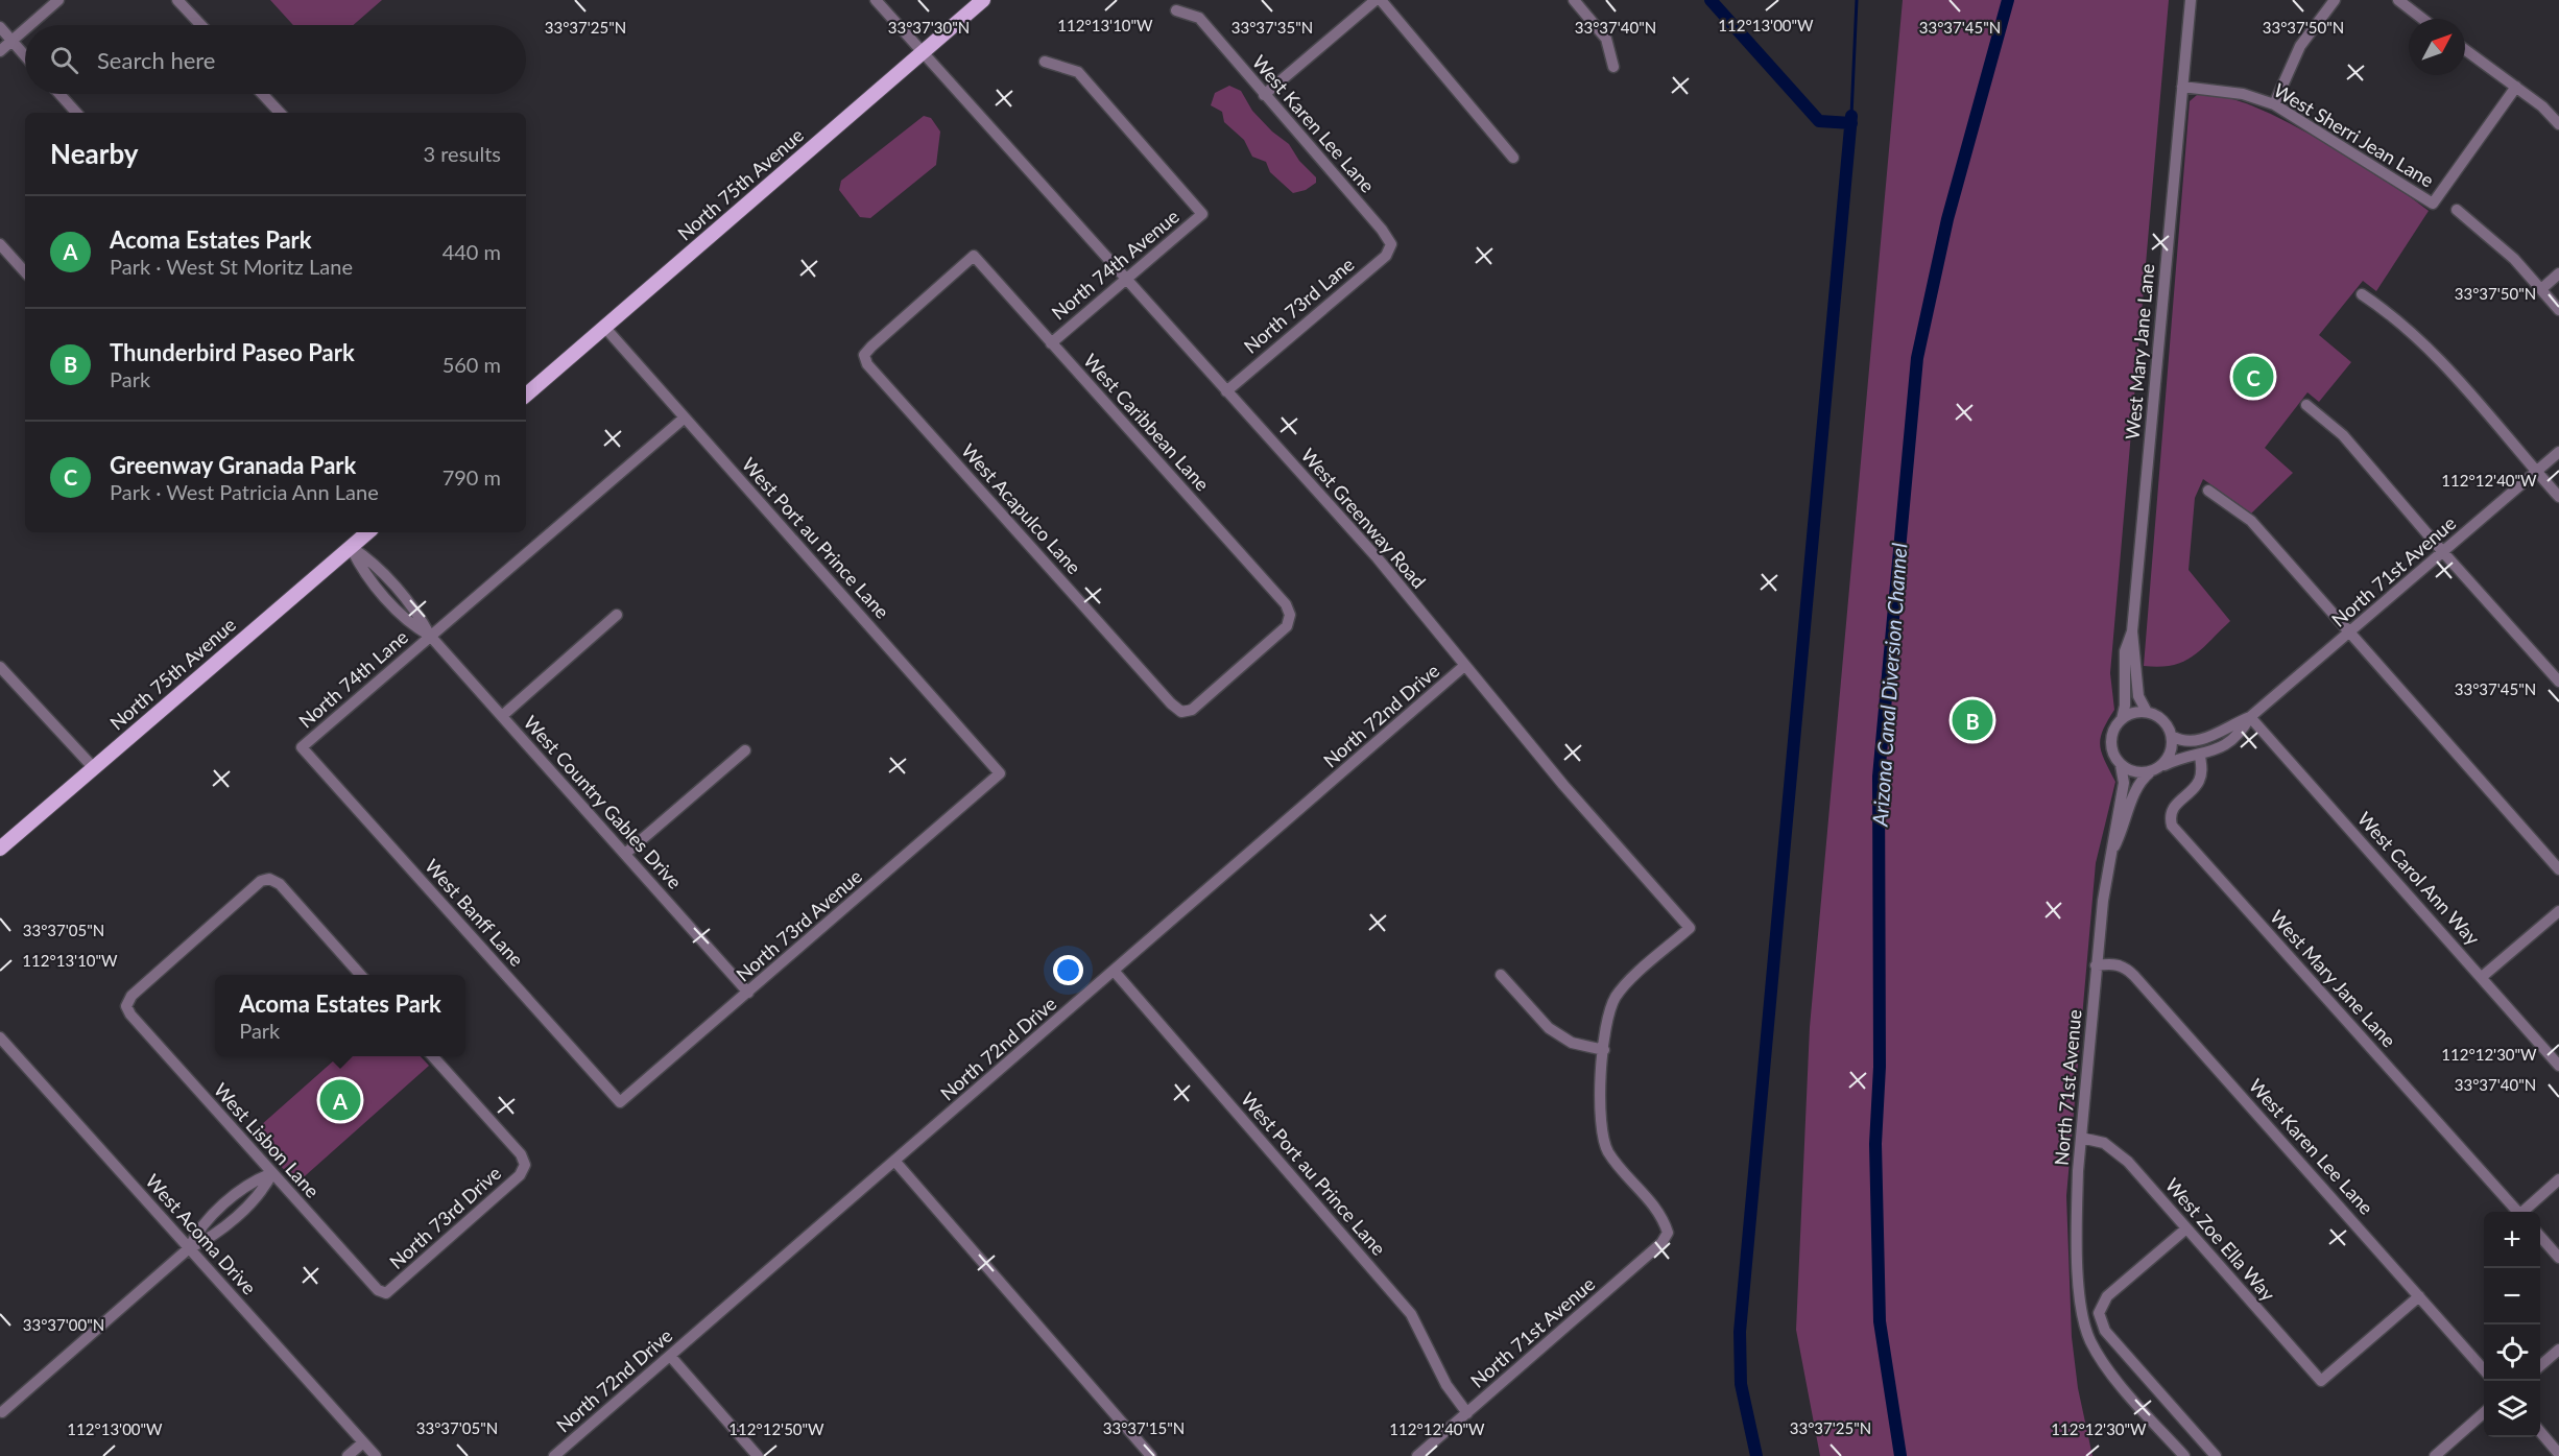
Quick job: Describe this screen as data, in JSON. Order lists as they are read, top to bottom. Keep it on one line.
{"streets":{"main road":["North 75th Avenue"],"street":["West Karen Lee Lane","West Sherri Jean Lane","North 74th Avenue","North 73rd Lane","West Mary Jane Lane","West Caribbean Lane","West Acapulco Lane","West Greenway Road","West Port au Prince Lane","North 71st Avenue","North 74th Lane","North 72nd Drive","West Country Gables Drive","West Carol Ann Way","West Banff Lane","North 73rd Avenue","West Lisbon Lane","North 73rd Drive","West Acoma Drive","West Zoe Ella Way"]},"crossings":[["West Karen Lee Lane","North 73rd Lane"],["West Karen Lee Lane","North 71st Avenue"],["West Karen Lee Lane","West Zoe Ella Way"],["West Sherri Jean Lane","West Mary Jane Lane"],["North 75th Avenue","West Greenway Road"],["North 75th Avenue","West Port au Prince Lane"],["North 75th Avenue","West Country Gables Drive"],["North 74th Avenue","West Caribbean Lane"],["North 74th Avenue","West Greenway Road"],["North 73rd Lane","West Greenway Road"],["West Mary Jane Lane","North 71st Avenue"],["West Caribbean Lane","West Acapulco Lane"],["West Greenway Road","North 71st Avenue"],["West Greenway Road","North 72nd Drive"],["West Port au Prince Lane","North 71st Avenue"],["West Port au Prince Lane","North 74th Lane"],["West Port au Prince Lane","North 72nd Drive"],["West Port au Prince Lane","North 73rd Avenue"],["North 71st Avenue","West Carol Ann Way"],["North 71st Avenue","West Zoe Ella Way"],["North 74th Lane","West Country Gables Drive"],["North 74th Lane","West Banff Lane"],["West Country Gables Drive","North 73rd Avenue"],["West Banff Lane","North 73rd Avenue"],["West Lisbon Lane","North 73rd Drive"]],"water":["Arizona Canal Diversion Channel"],"north":"top right","page":{"search":"Search here","heading":["Nearby","3 results"],"list":[{"mark":"A","name":"Acoma Estates Park","note":"Park · West St Moritz Lane","value":"440 m"},{"mark":"B","name":"Thunderbird Paseo Park","note":"Park","value":"560 m"},{"mark":"C","name":"Greenway Granada Park","note":"Park · West Patricia Ann Lane","value":"790 m"}],"pins":["C","B","A"],"popup":["Acoma Estates Park","Park"],"map_buttons":["+","−"]},"coordinates":["112°13'10\"W","112°13'00\"W","33°37'30\"N","33°37'45\"N","33°37'50\"N","33°37'25\"N","33°37'35\"N","33°37'40\"N","112°12'40\"W","33°37'05\"N","112°12'30\"W","33°37'00\"N","33°37'15\"N","112°12'50\"W"]}
